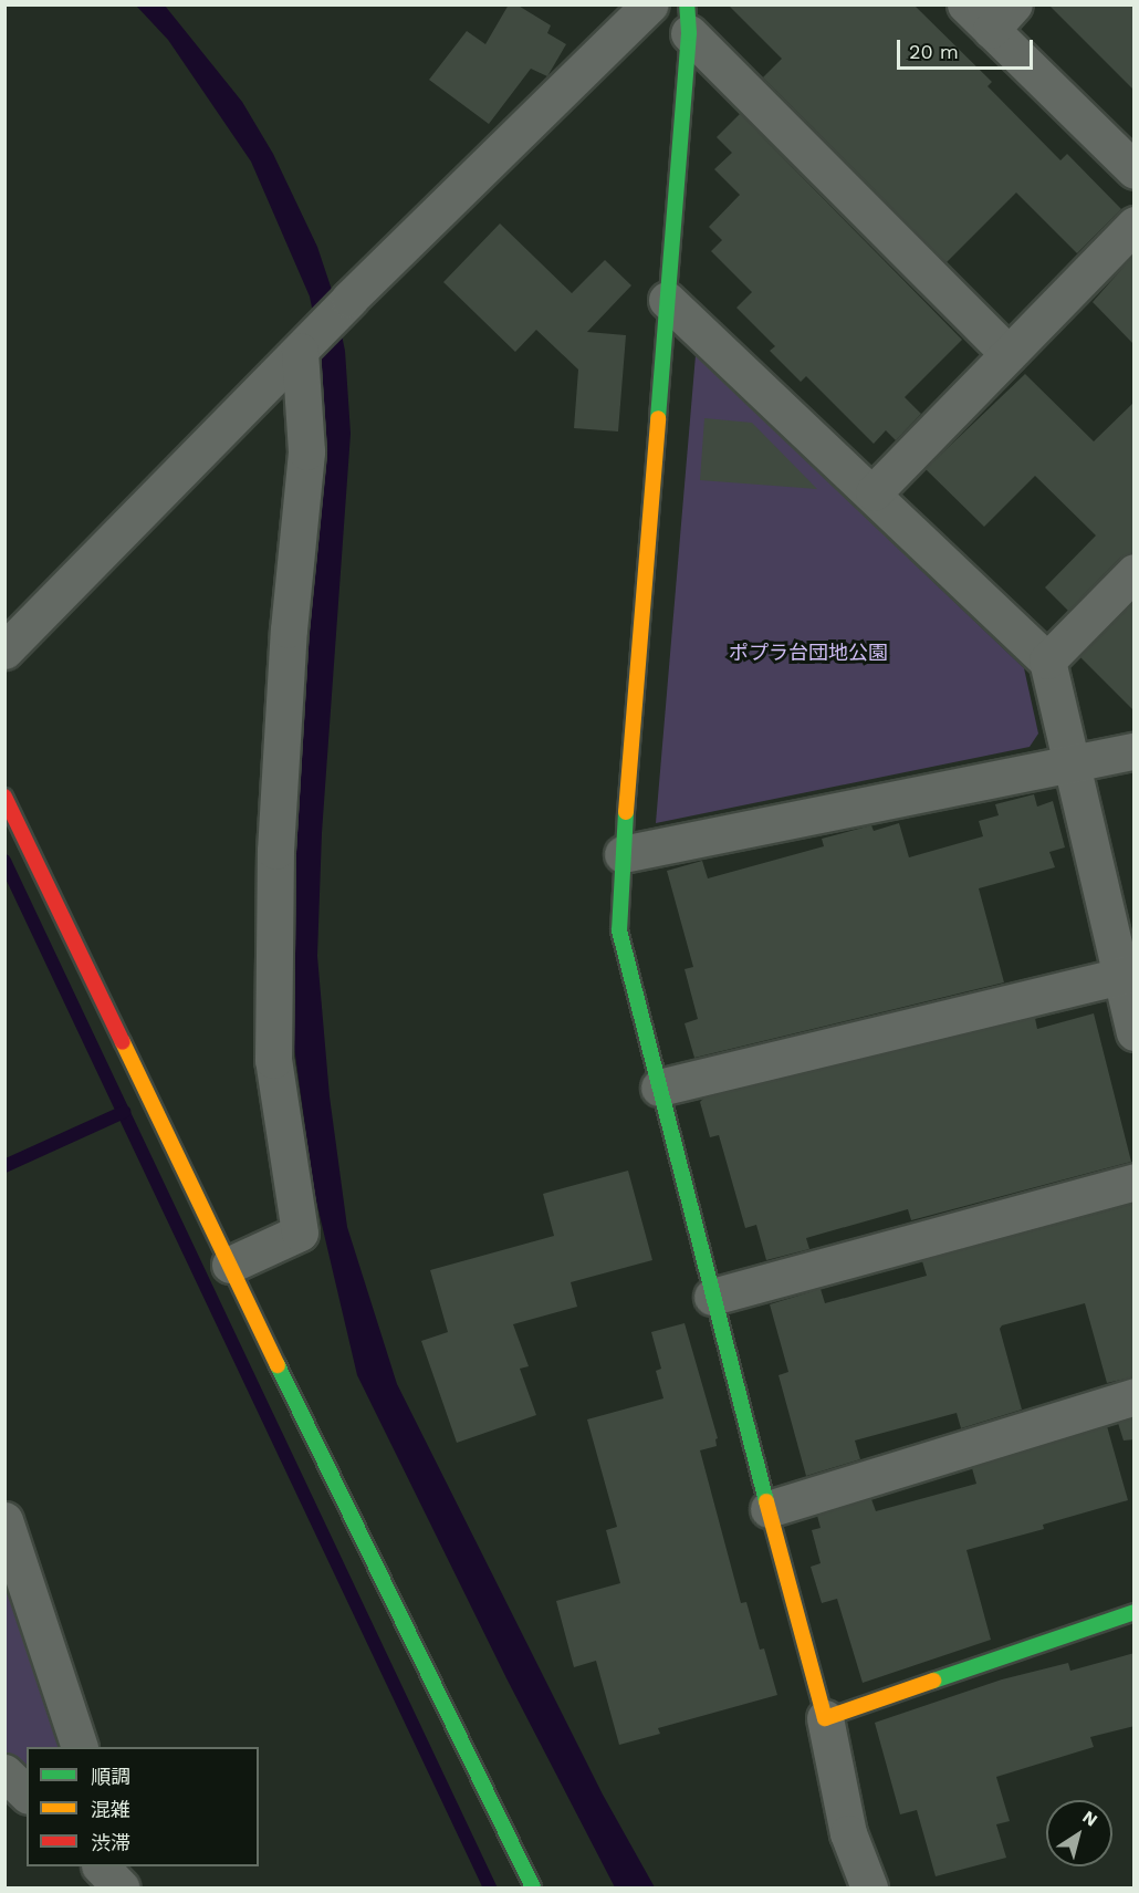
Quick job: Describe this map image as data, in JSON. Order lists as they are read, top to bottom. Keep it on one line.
{"parks":["ポプラ台団地公園"],"legend":["順調","混雑","渋滞"],"scale_bar":"20 m","north":"top right"}
